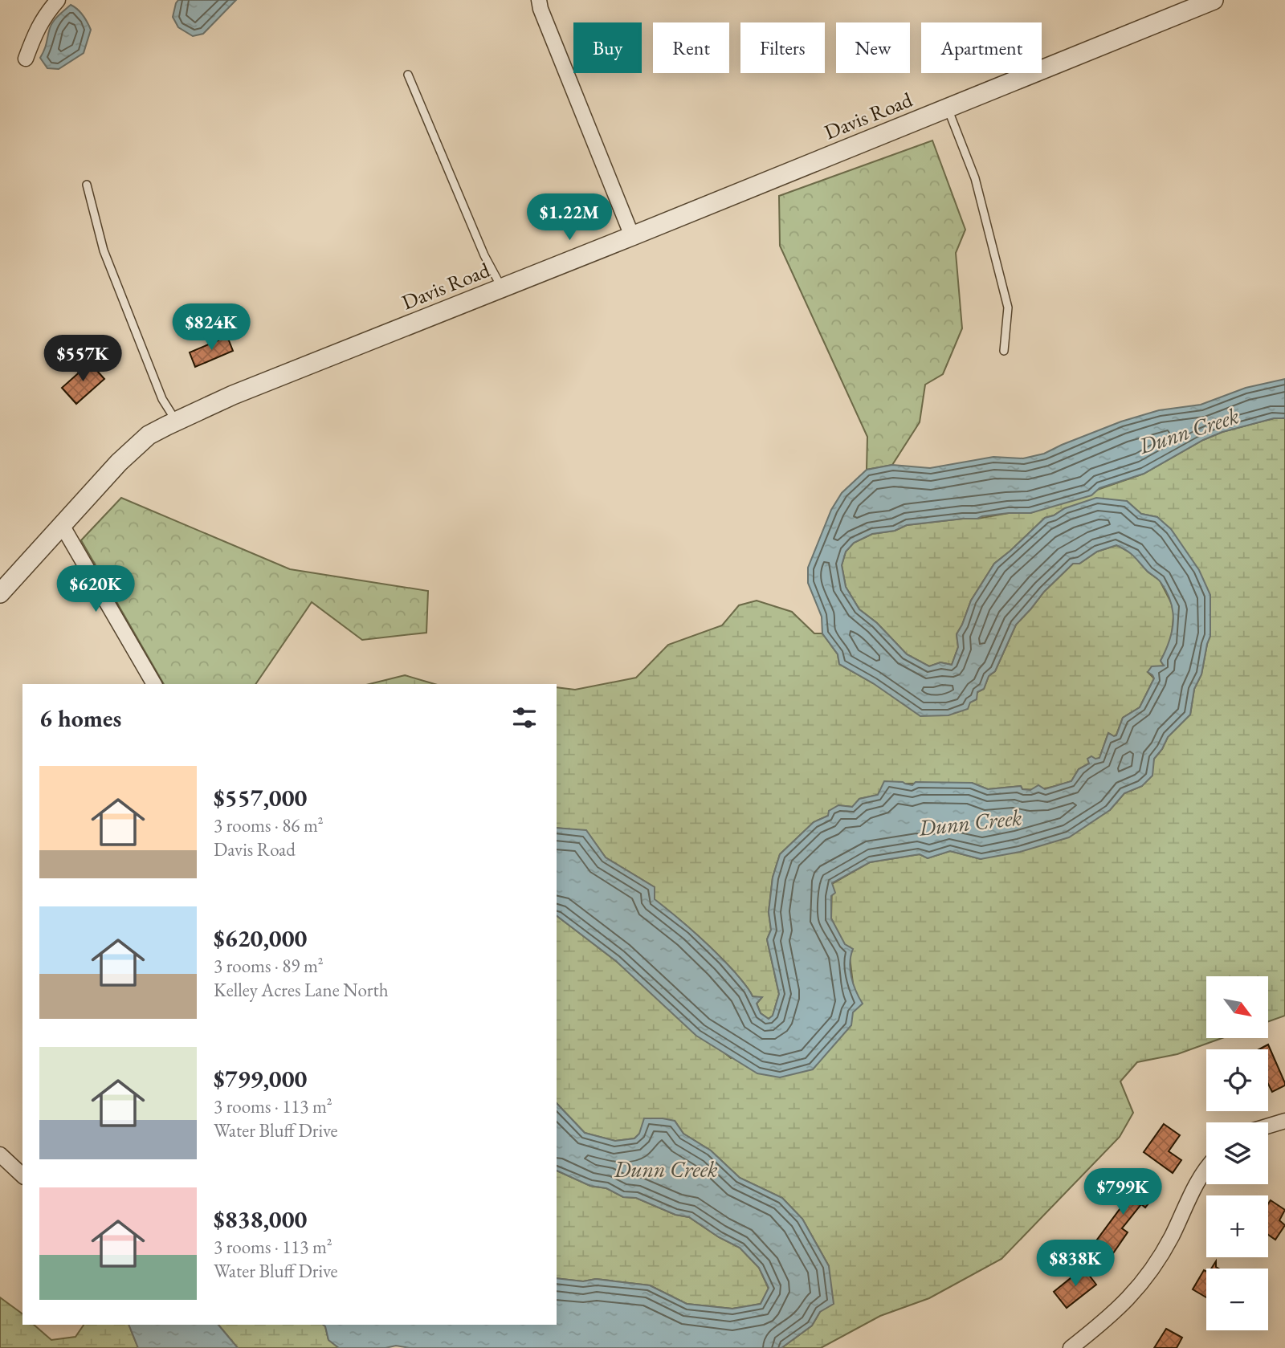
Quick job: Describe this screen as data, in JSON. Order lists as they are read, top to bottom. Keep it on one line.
{"streets":{"street":["Davis Road"]},"water":["Dunn Creek"],"north":"bottom right","page":{"chip":["Buy","Rent","Filters","New","Apartment"],"price":["$1.22M","$824K","$557K","$620K","$799K","$838K"],"heading":"6 homes","list":[{"name":"$557,000","note":"3 rooms · 86 m² · Davis Road"},{"name":"$620,000","note":"3 rooms · 89 m² · Kelley Acres Lane North"},{"name":"$799,000","note":"3 rooms · 113 m² · Water Bluff Drive"},{"name":"$838,000","note":"3 rooms · 113 m² · Water Bluff Drive"}],"map_buttons":["+","−"]}}
